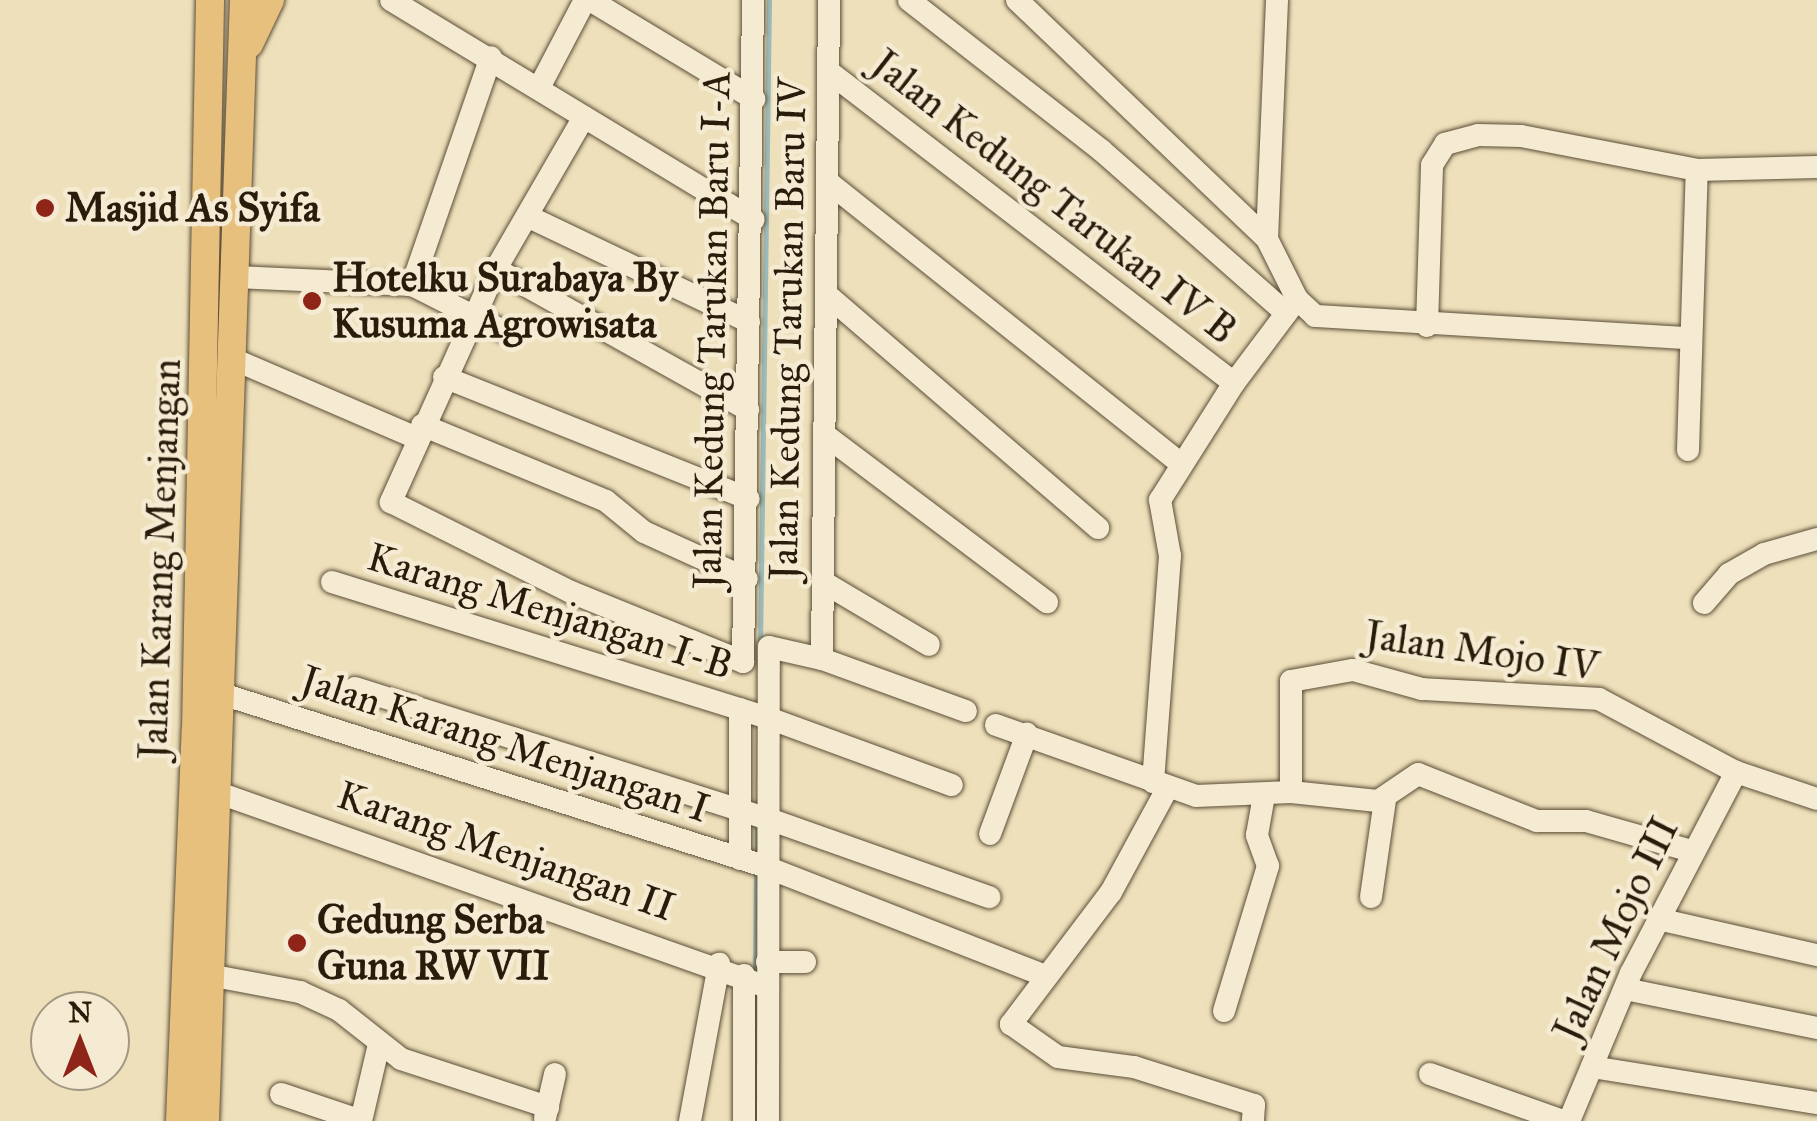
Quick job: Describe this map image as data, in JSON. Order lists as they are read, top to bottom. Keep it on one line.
{"streets":{"main road":["Jalan Karang Menjangan"],"street":["Jalan Kedung Tarukan IV B","Jalan Kedung Tarukan Baru IV","Jalan Kedung Tarukan Baru I-A","Karang Menjangan I-B","Jalan Mojo IV","Jalan Karang Menjangan I","Karang Menjangan II","Jalan Mojo III"]},"crossings":[["Jalan Kedung Tarukan IV B","Jalan Kedung Tarukan Baru IV"],["Jalan Kedung Tarukan Baru I-A","Karang Menjangan I-B"],["Jalan Kedung Tarukan Baru I-A","Jalan Karang Menjangan I"],["Jalan Kedung Tarukan Baru I-A","Karang Menjangan II"],["Jalan Karang Menjangan","Jalan Karang Menjangan I"],["Jalan Karang Menjangan","Karang Menjangan II"],["Jalan Mojo IV","Jalan Mojo III"]],"places":["Masjid As Syifa","Hotelku Surabaya By Kusuma Agrowisata","Gedung Serba Guna RW VII"],"north":"top"}
